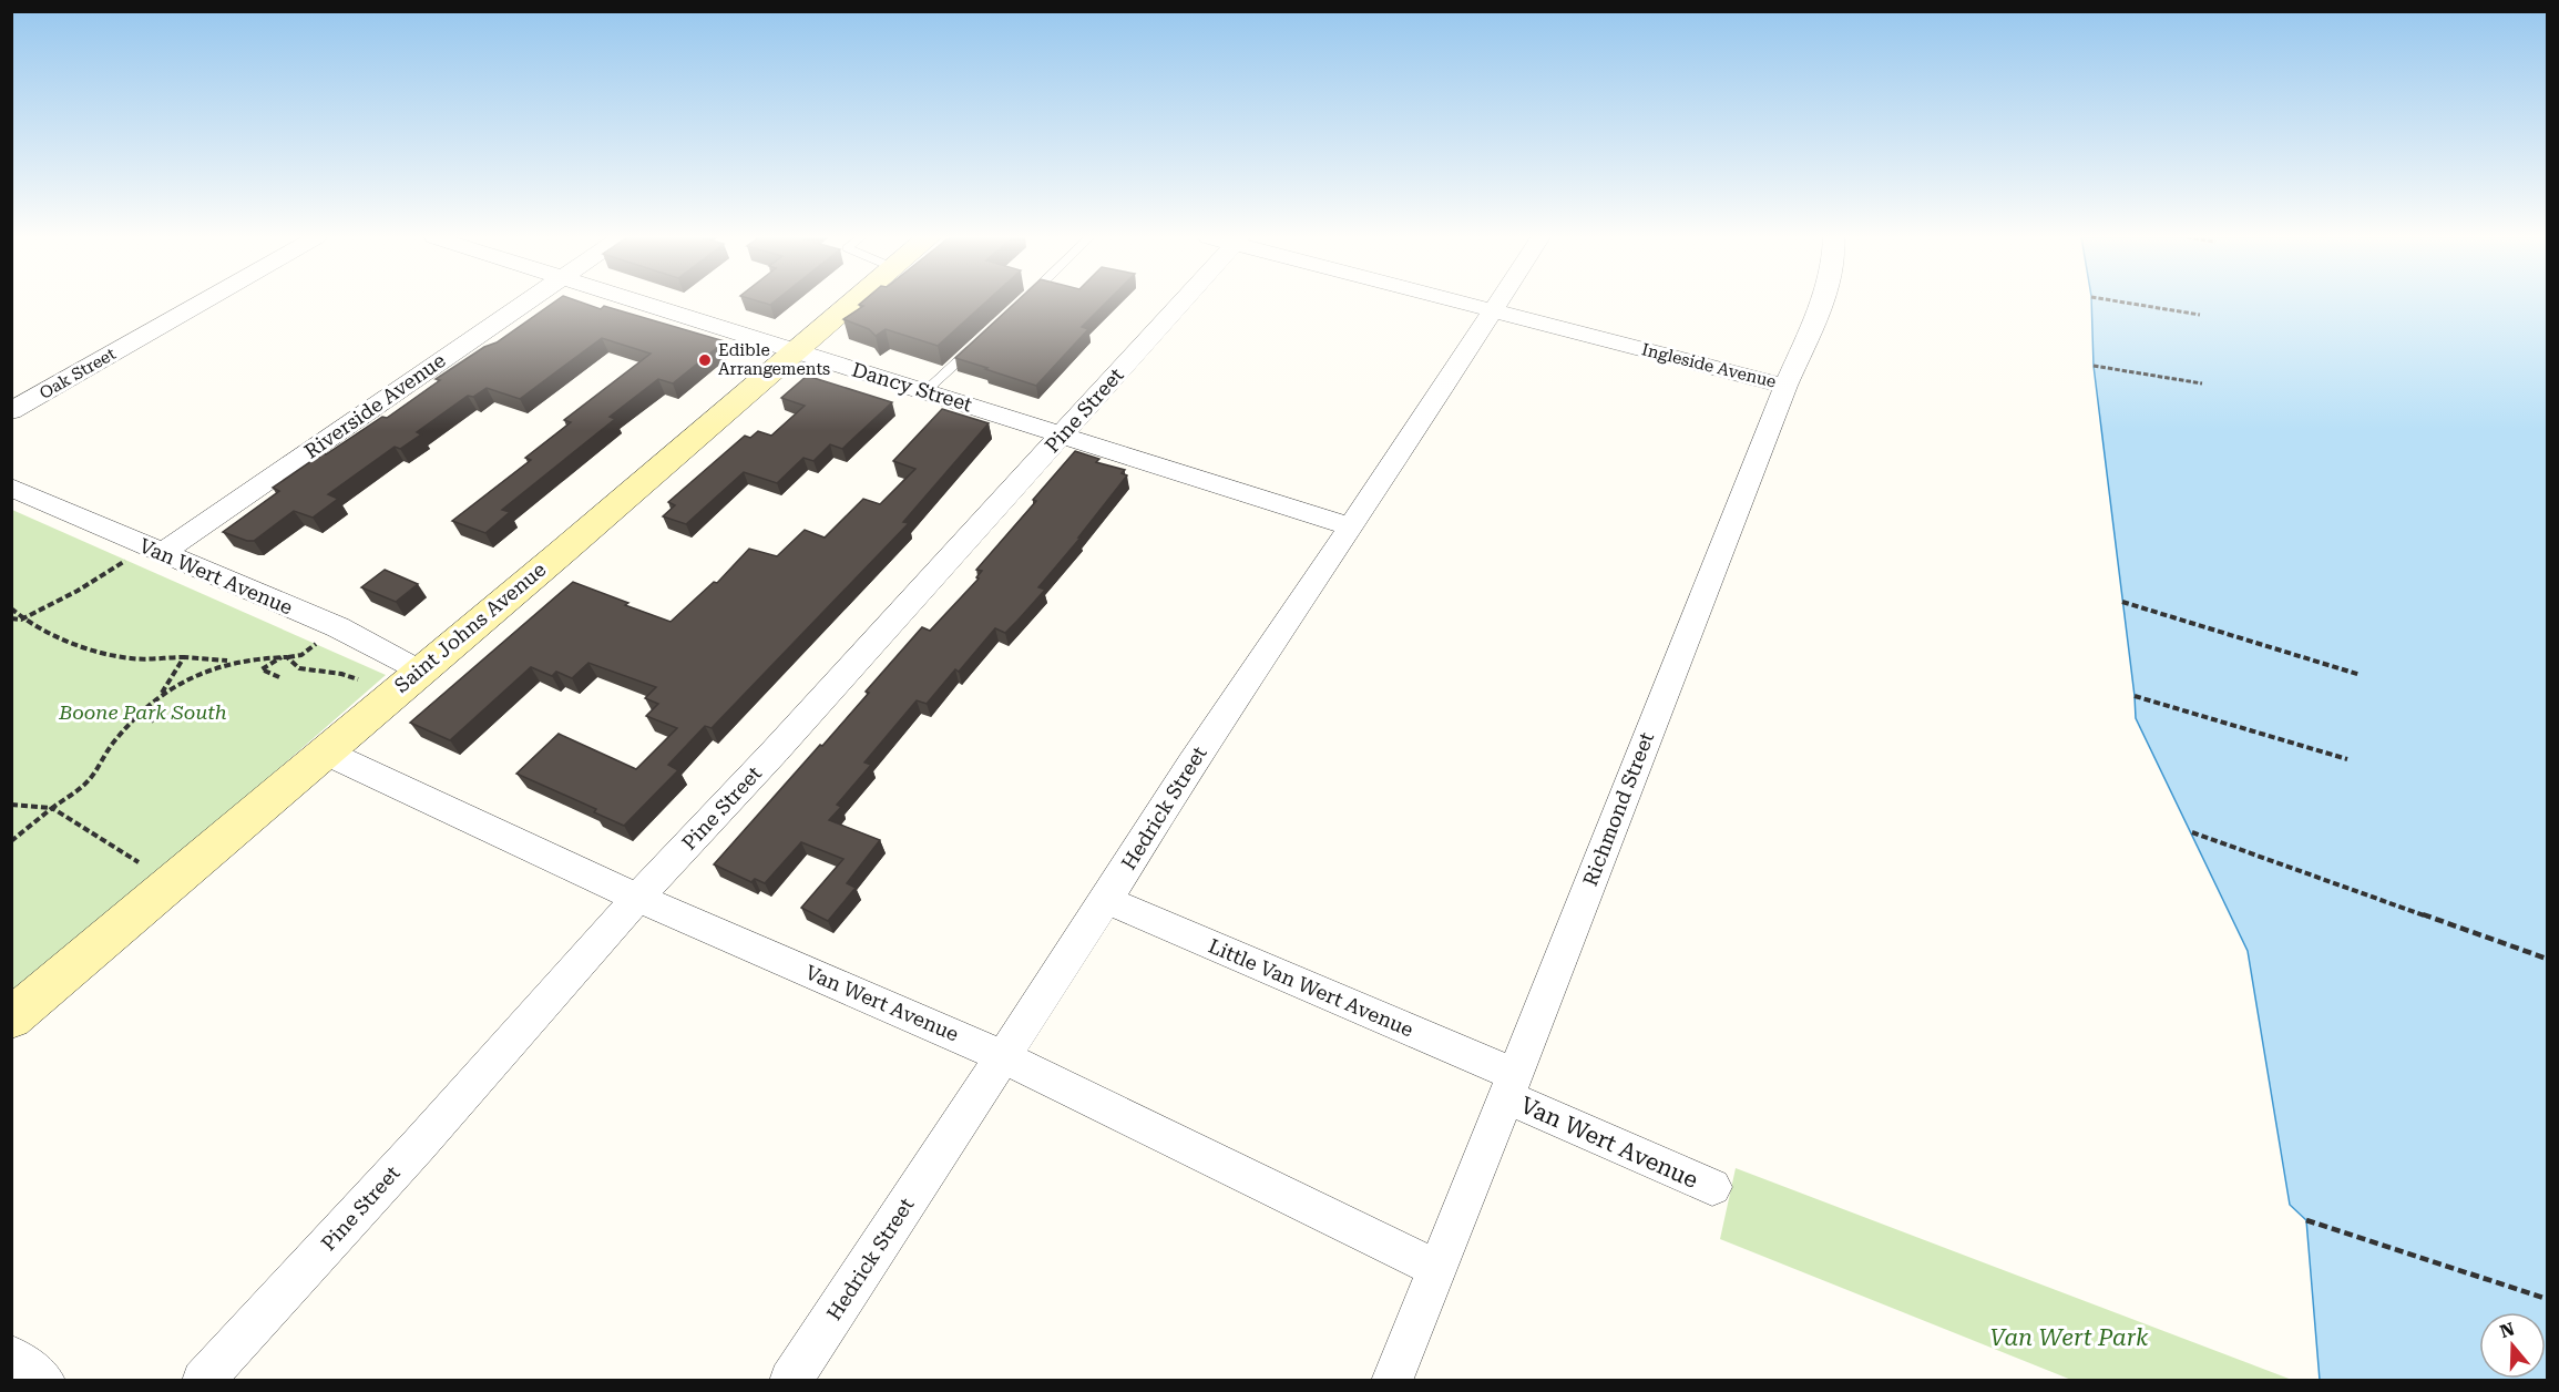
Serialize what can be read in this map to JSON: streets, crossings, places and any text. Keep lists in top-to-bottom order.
{
  "streets": {
    "main road": ["Saint Johns Avenue"],
    "street": [
      "Ingleside Avenue",
      "Oak Street",
      "Dancy Street",
      "Riverside Avenue",
      "Pine Street",
      "Van Wert Avenue",
      "Hedrick Street",
      "Richmond Street",
      "Little Van Wert Avenue"
    ]
  },
  "crossings": [
    ["Ingleside Avenue", "Hedrick Street"],
    ["Ingleside Avenue", "Richmond Street"],
    ["Dancy Street", "Pine Street"],
    ["Dancy Street", "Saint Johns Avenue"],
    ["Dancy Street", "Hedrick Street"],
    ["Riverside Avenue", "Van Wert Avenue"],
    ["Pine Street", "Van Wert Avenue"],
    ["Van Wert Avenue", "Saint Johns Avenue"],
    ["Van Wert Avenue", "Hedrick Street"],
    ["Van Wert Avenue", "Richmond Street"],
    ["Van Wert Avenue", "Little Van Wert Avenue"],
    ["Hedrick Street", "Little Van Wert Avenue"],
    ["Richmond Street", "Little Van Wert Avenue"]
  ],
  "parks": ["Boone Park South", "Van Wert Park"],
  "places": ["Edible Arrangements"],
  "north": "top"
}
